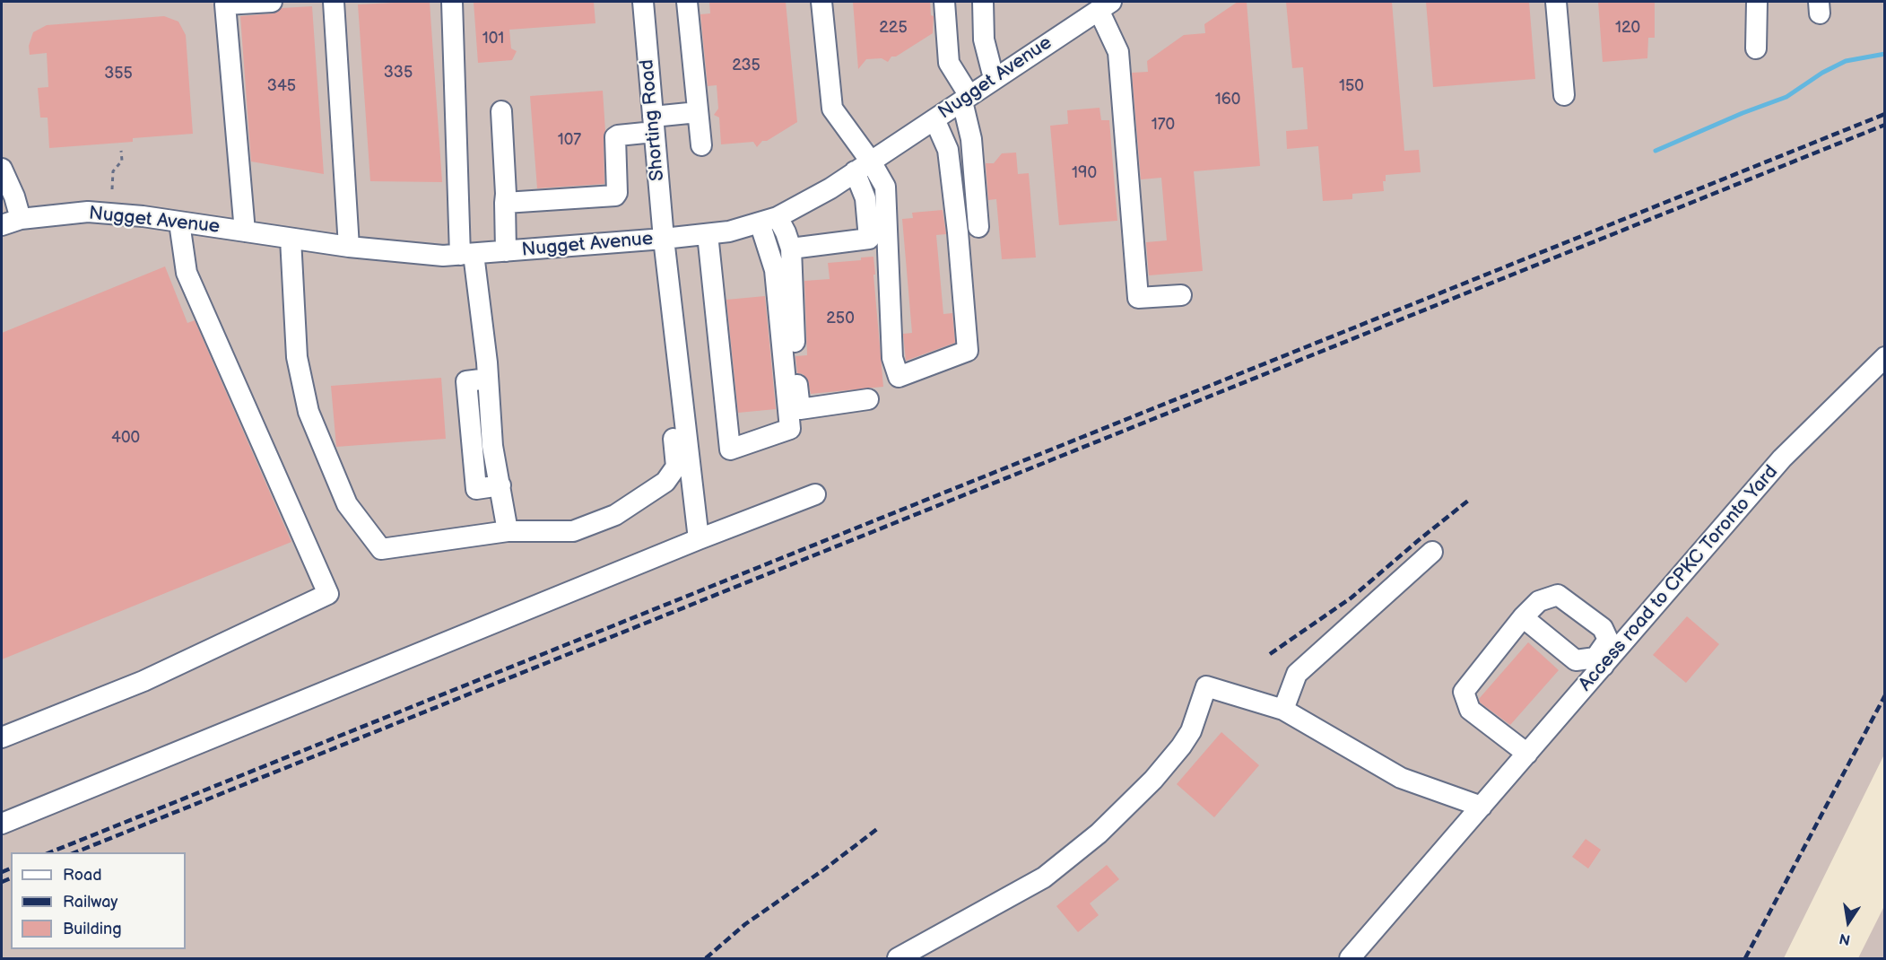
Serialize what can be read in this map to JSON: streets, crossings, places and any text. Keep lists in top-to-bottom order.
{
  "streets": {
    "street": ["Nugget Avenue", "Shorting Road", "Access road to CPKC Toronto Yard"]
  },
  "crossings": [
    ["Nugget Avenue", "Shorting Road"]
  ],
  "house_numbers": [
    "225",
    "120",
    "101",
    "235",
    "335",
    "355",
    "345",
    "150",
    "160",
    "170",
    "107",
    "190",
    "250",
    "400"
  ],
  "legend": ["Road", "Railway", "Building"],
  "north": "bottom"
}
